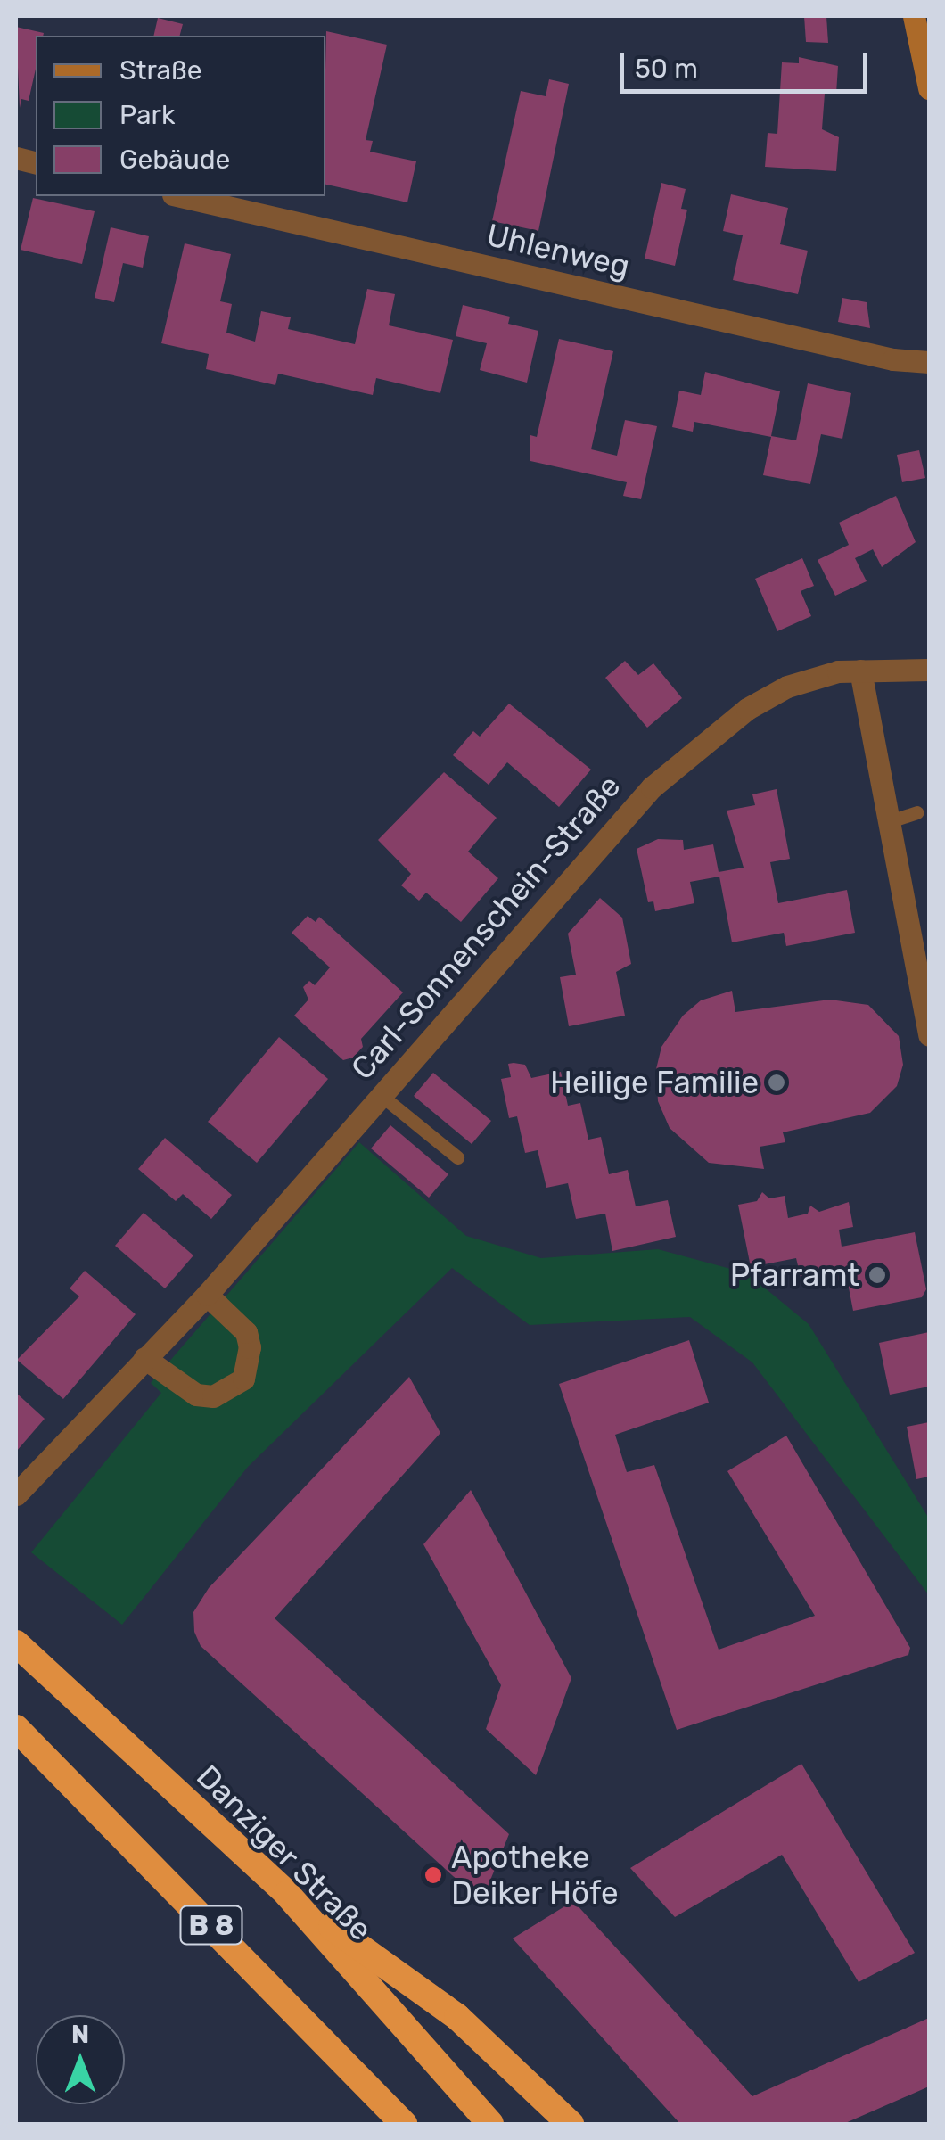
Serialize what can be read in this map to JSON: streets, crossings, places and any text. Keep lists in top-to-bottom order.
{
  "streets": {
    "highway": ["Danziger Straße", "B 8"],
    "street": ["Uhlenweg", "Carl-Sonnenschein-Straße"]
  },
  "places": ["Heilige Familie", "Pfarramt", "Apotheke Deiker Höfe"],
  "legend": ["Straße", "Park", "Gebäude"],
  "scale_bar": "50 m",
  "north": "top"
}
